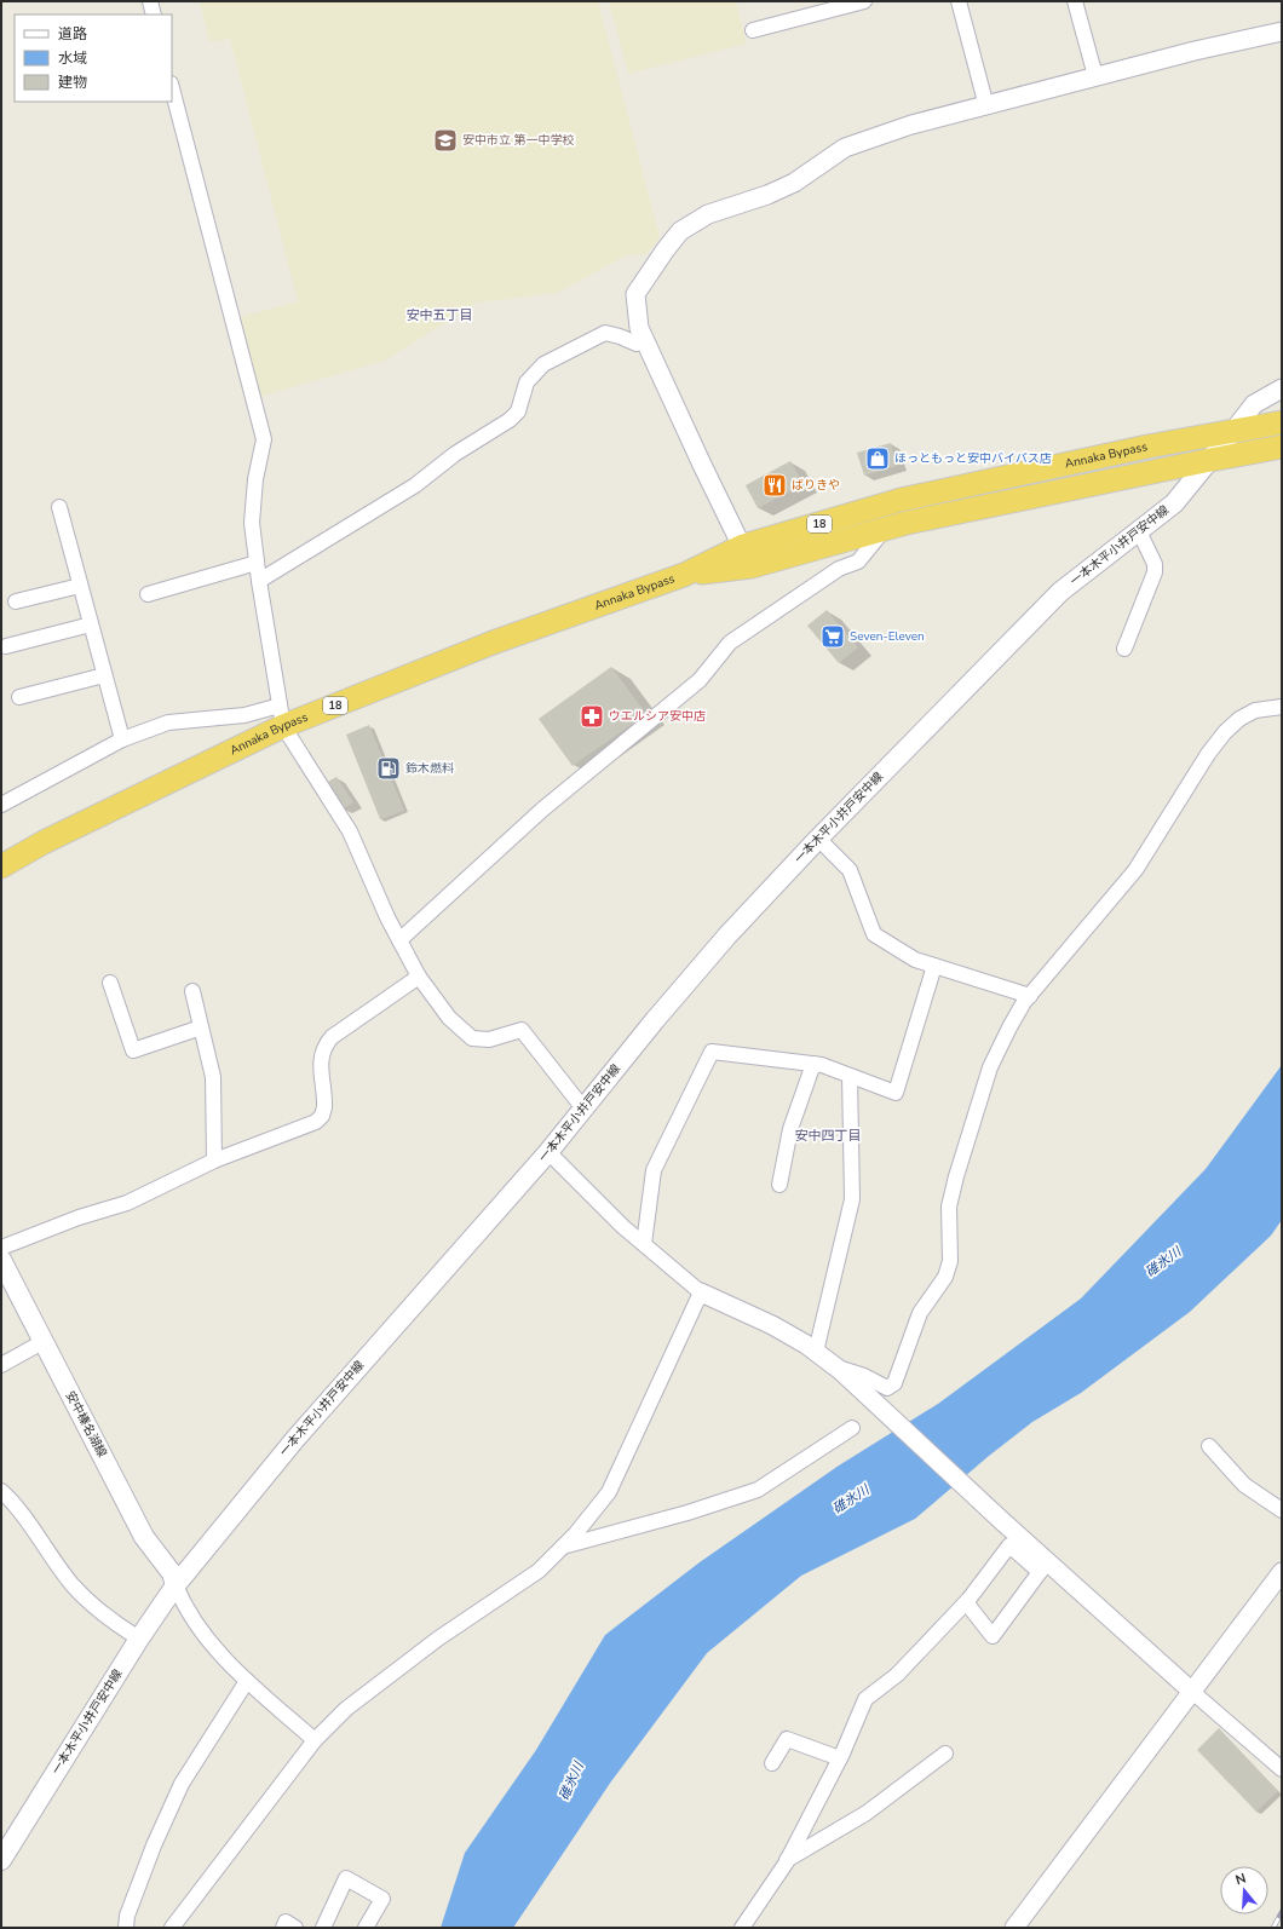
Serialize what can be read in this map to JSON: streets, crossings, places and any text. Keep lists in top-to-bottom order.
{
  "streets": {
    "highway": ["Annaka Bypass", "18"],
    "main road": ["一本木平小井戸安中線", "安中榛名湖線"]
  },
  "crossings": [
    ["Annaka Bypass", "一本木平小井戸安中線"],
    ["一本木平小井戸安中線", "安中榛名湖線"]
  ],
  "districts": ["安中五丁目", "安中四丁目"],
  "water": ["碓氷川"],
  "places": {
    "school or university": ["安中市立 第一中学校"],
    "shop": ["ほっともっと安中バイパス店"],
    "restaurant": ["ばりきや"],
    "supermarket": ["Seven-Eleven"],
    "pharmacy": ["ウエルシア安中店"],
    "fuel station": ["鈴木燃料"]
  },
  "legend": ["道路", "水域", "建物"],
  "north": "top"
}
